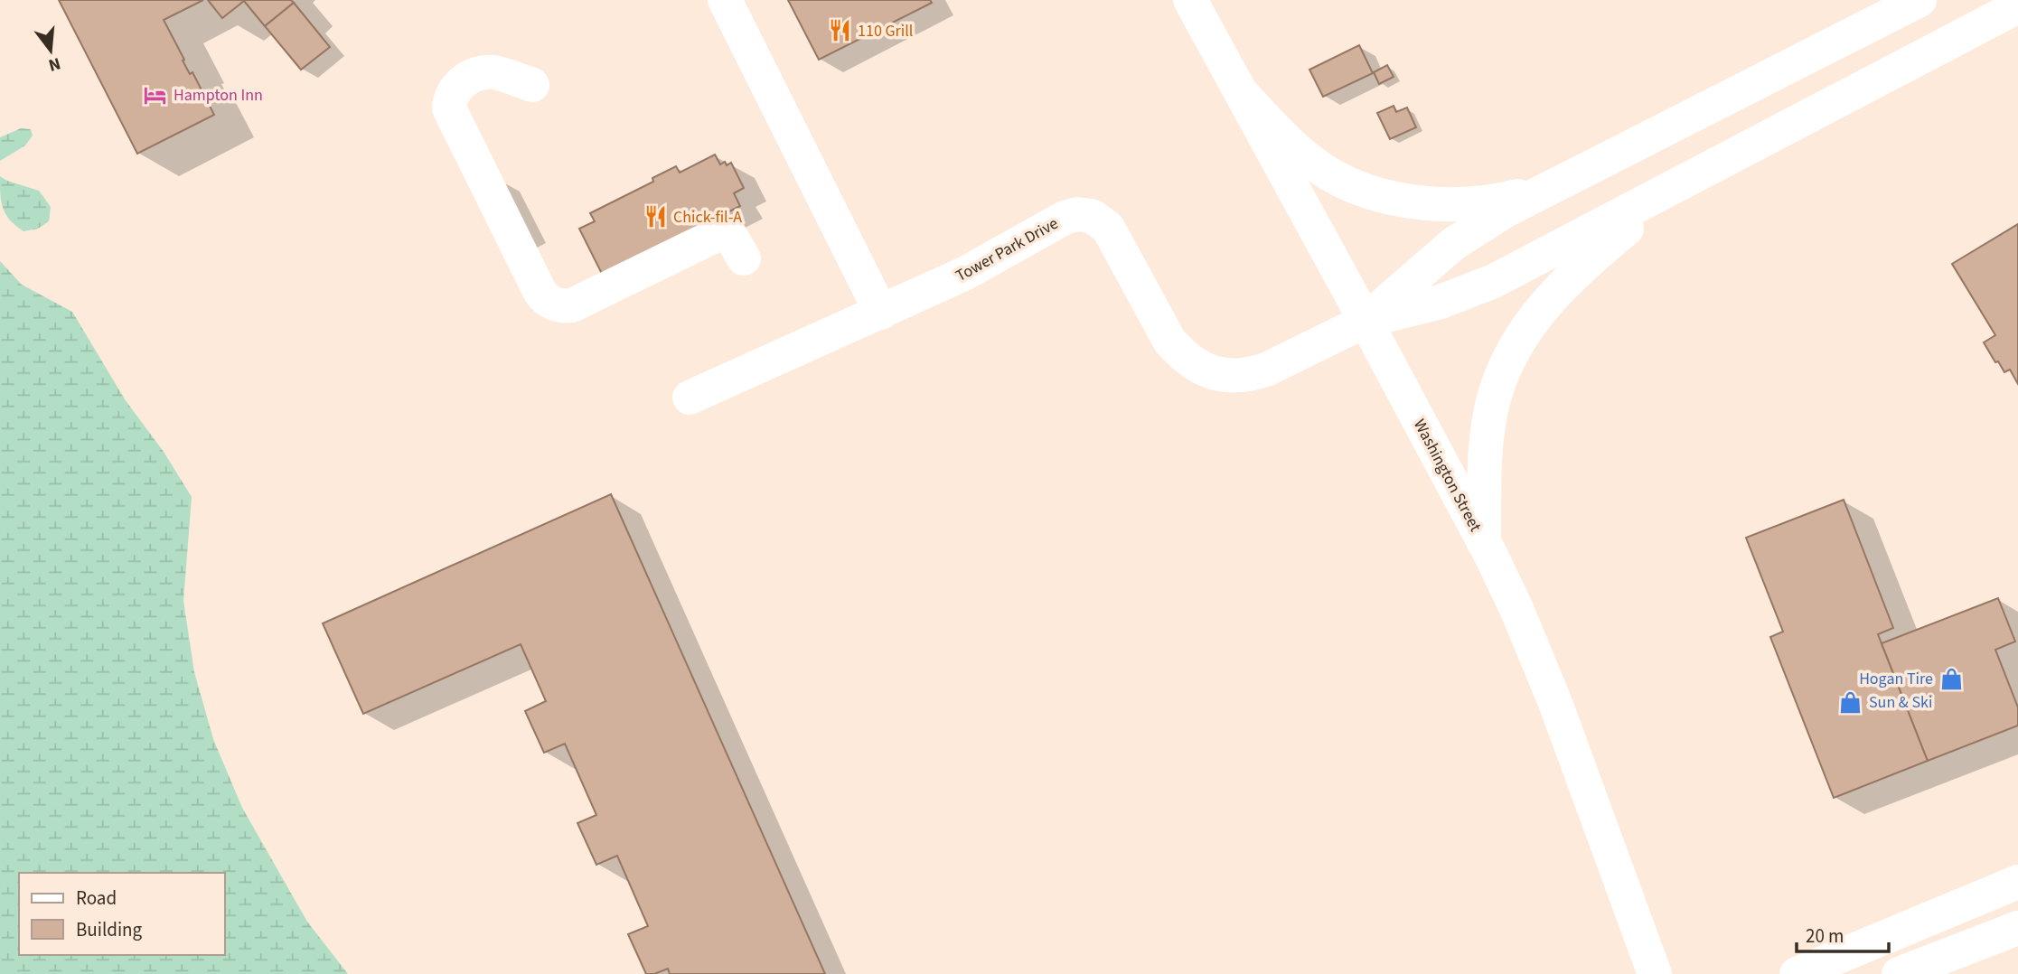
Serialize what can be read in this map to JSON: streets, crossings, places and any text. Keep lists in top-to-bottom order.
{
  "streets": {
    "main road": ["Tower Park Drive", "Washington Street"]
  },
  "crossings": [
    ["Tower Park Drive", "Washington Street"]
  ],
  "places": {
    "restaurant": ["110 Grill", "Chick-fil-A"],
    "hotel": ["Hampton Inn"],
    "shop": ["Hogan Tire", "Sun & Ski"]
  },
  "legend": ["Road", "Building"],
  "scale_bar": "20 m",
  "north": "bottom"
}
